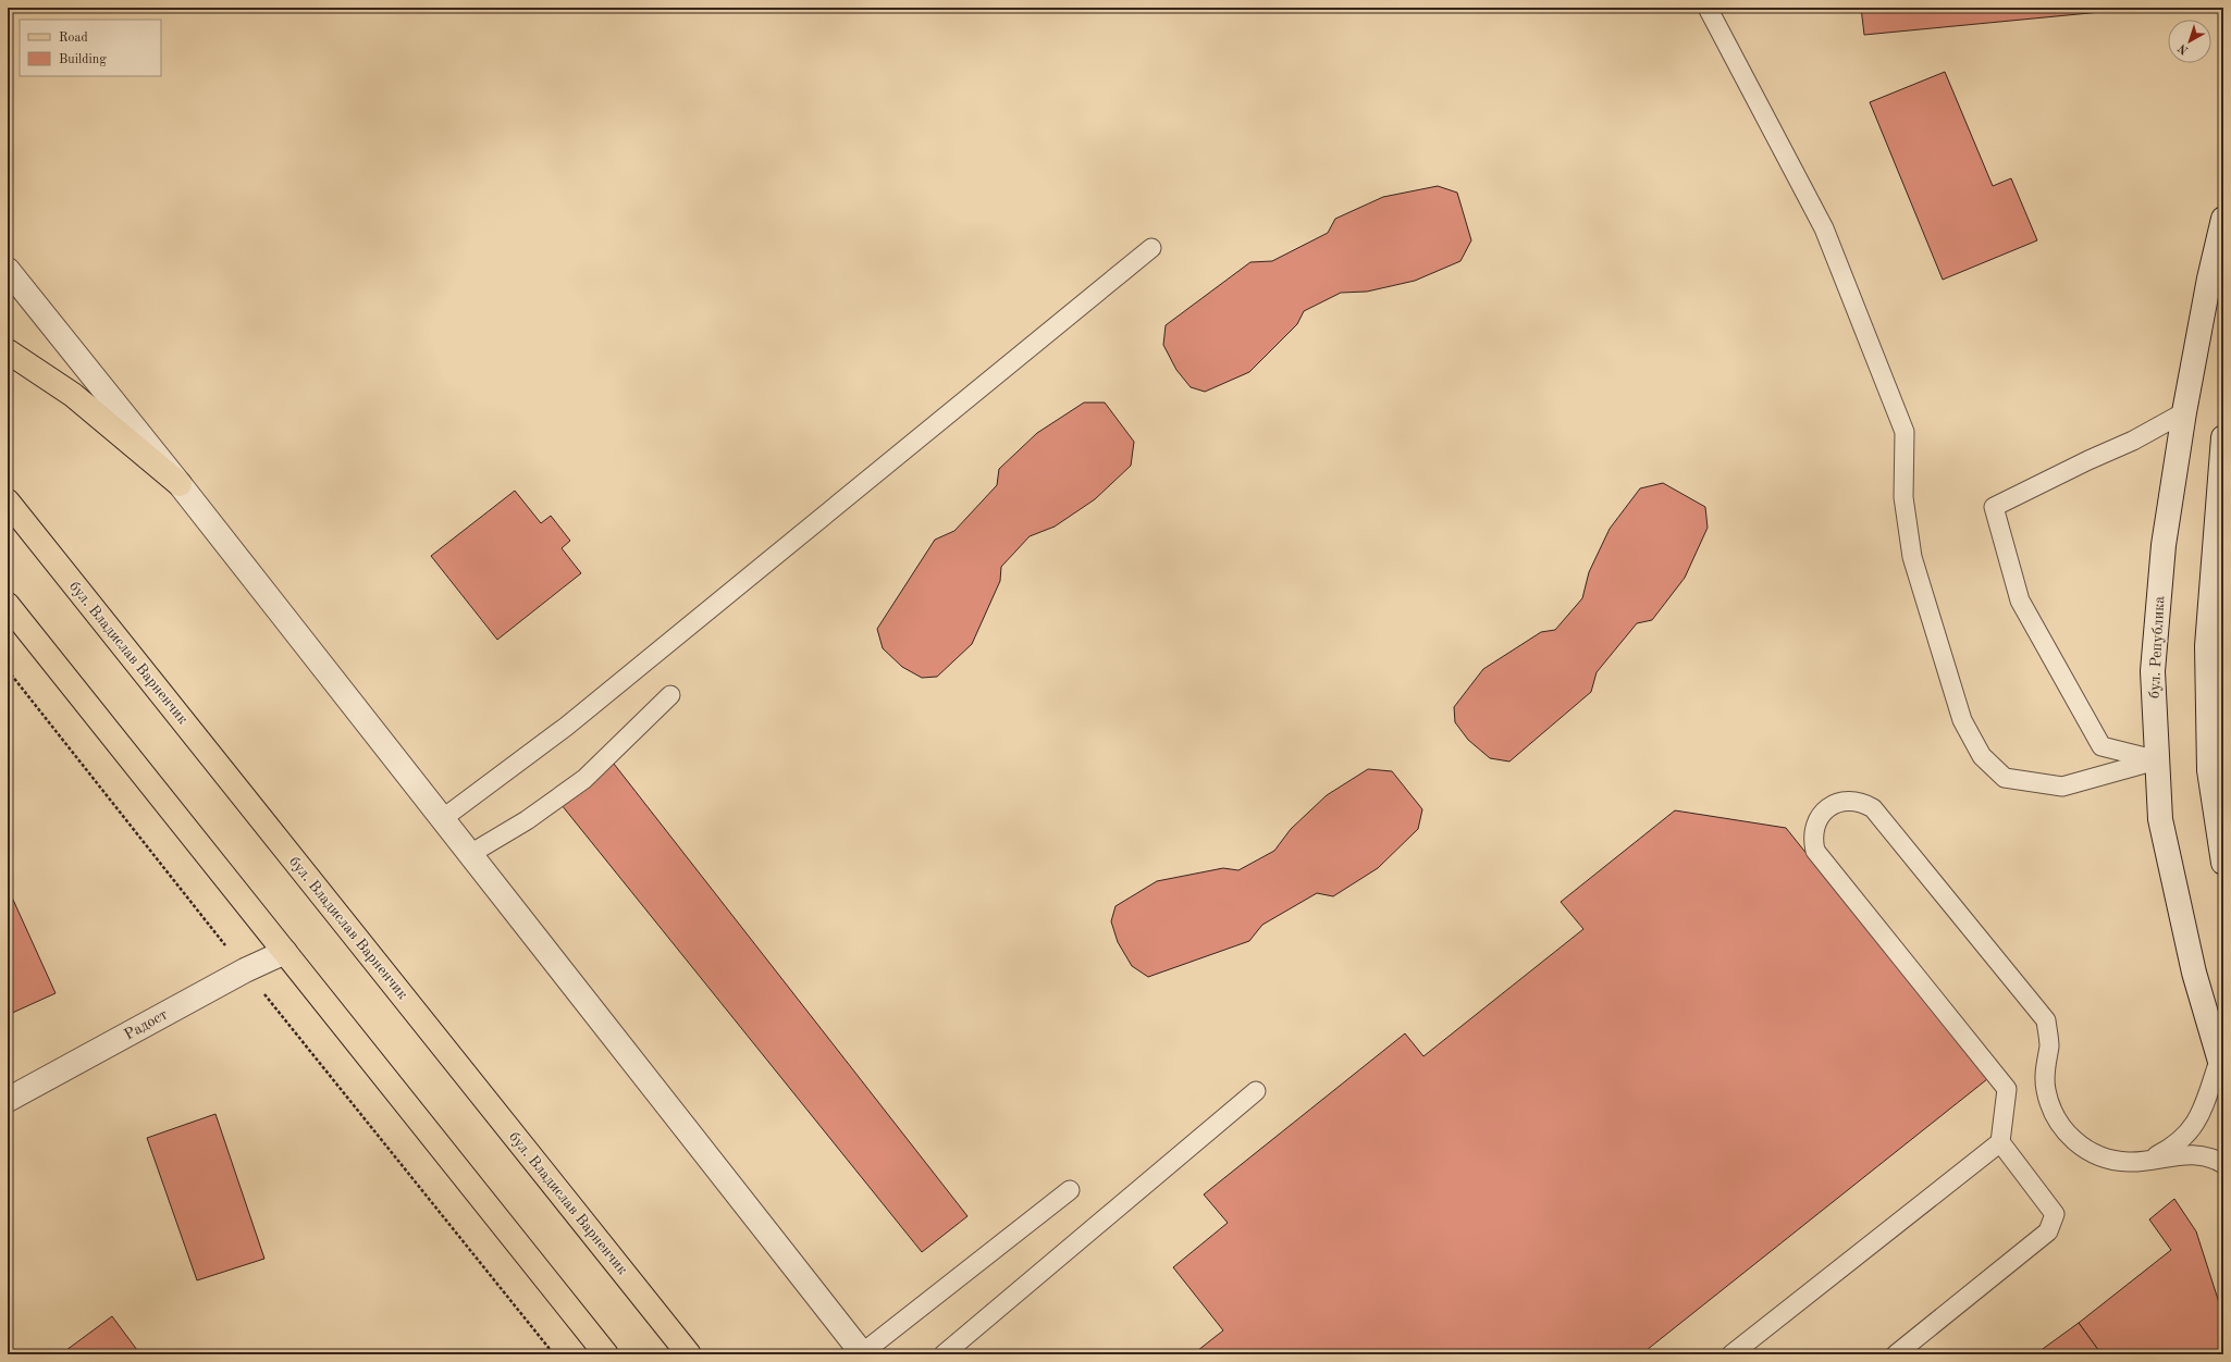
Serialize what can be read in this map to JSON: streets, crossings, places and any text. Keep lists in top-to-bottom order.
{
  "streets": {
    "main road": ["бул. Владислав Варненчик"],
    "street": ["бул. Република", "Радост"]
  },
  "legend": ["Road", "Building"],
  "north": "bottom left"
}
